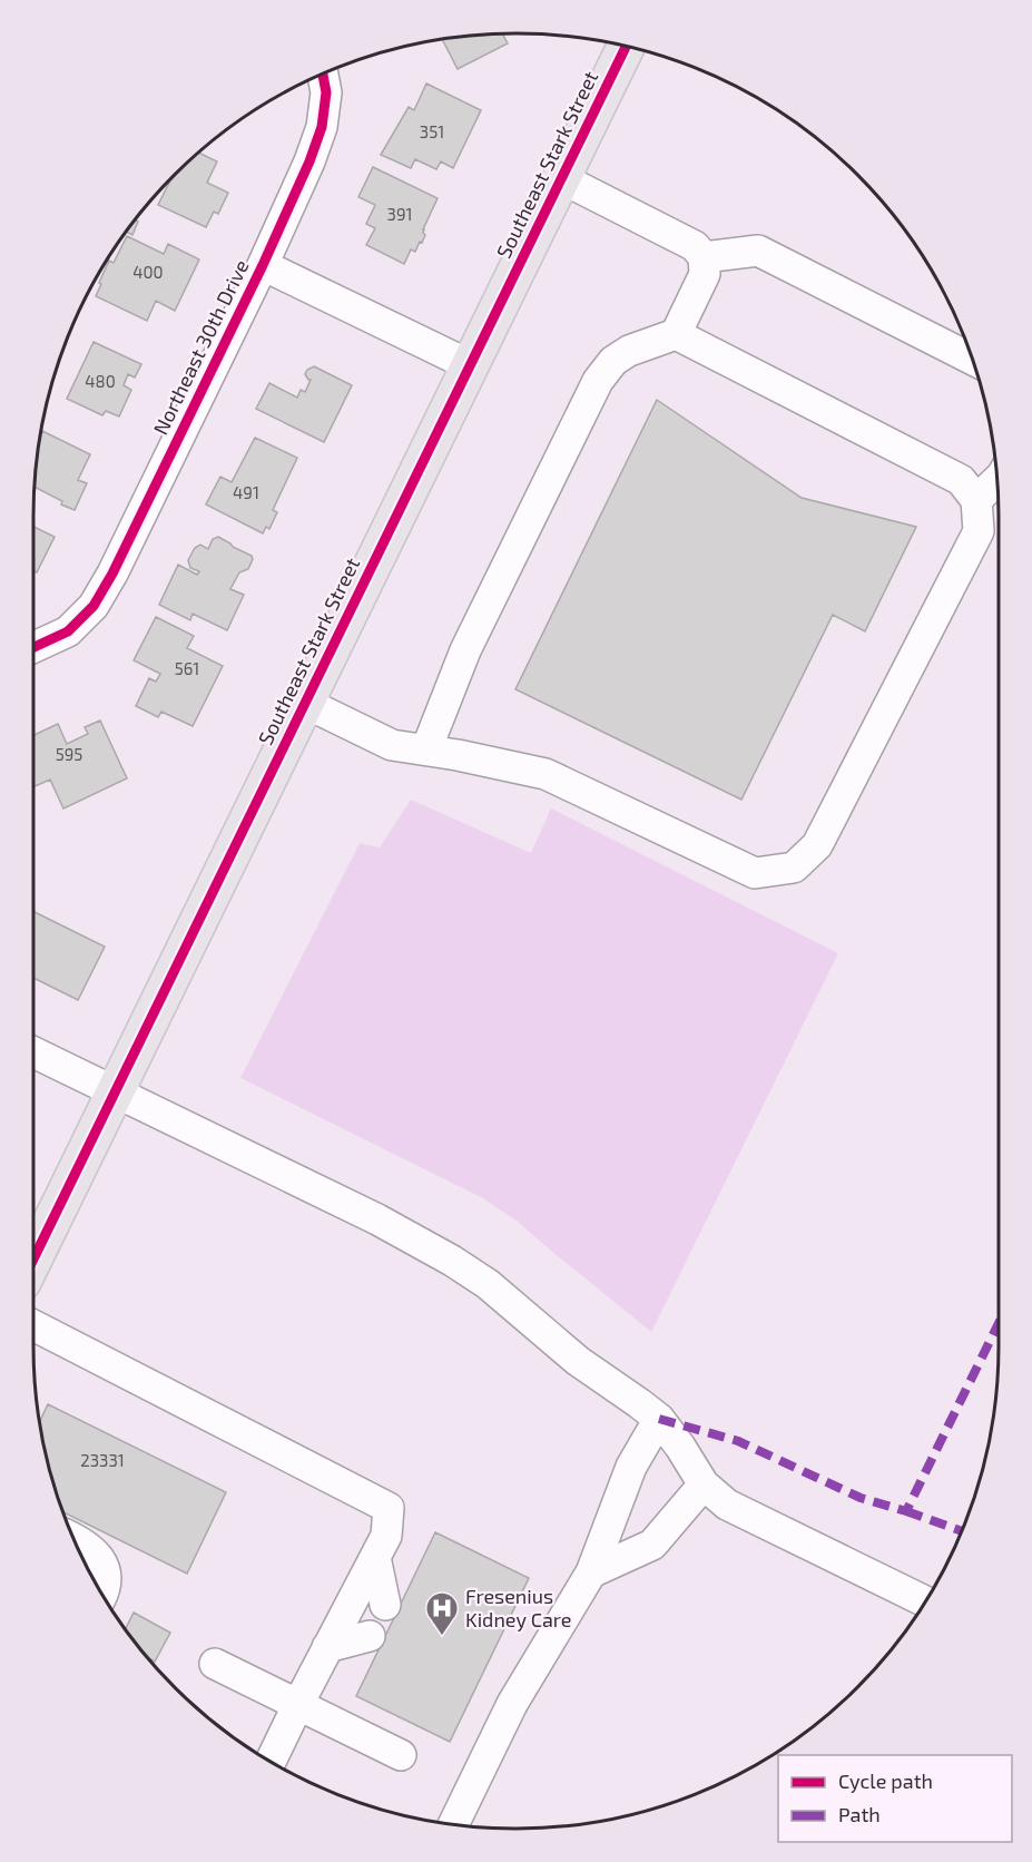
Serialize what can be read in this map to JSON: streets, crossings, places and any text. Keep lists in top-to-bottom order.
{
  "streets": {
    "main road": ["Southeast Stark Street"],
    "street": ["Northeast 30th Drive"]
  },
  "places": {
    "hospital": ["Fresenius Kidney Care"]
  },
  "house_numbers": [
    "351",
    "391",
    "400",
    "480",
    "491",
    "561",
    "595",
    "23331"
  ],
  "legend": ["Cycle path", "Path"]
}
